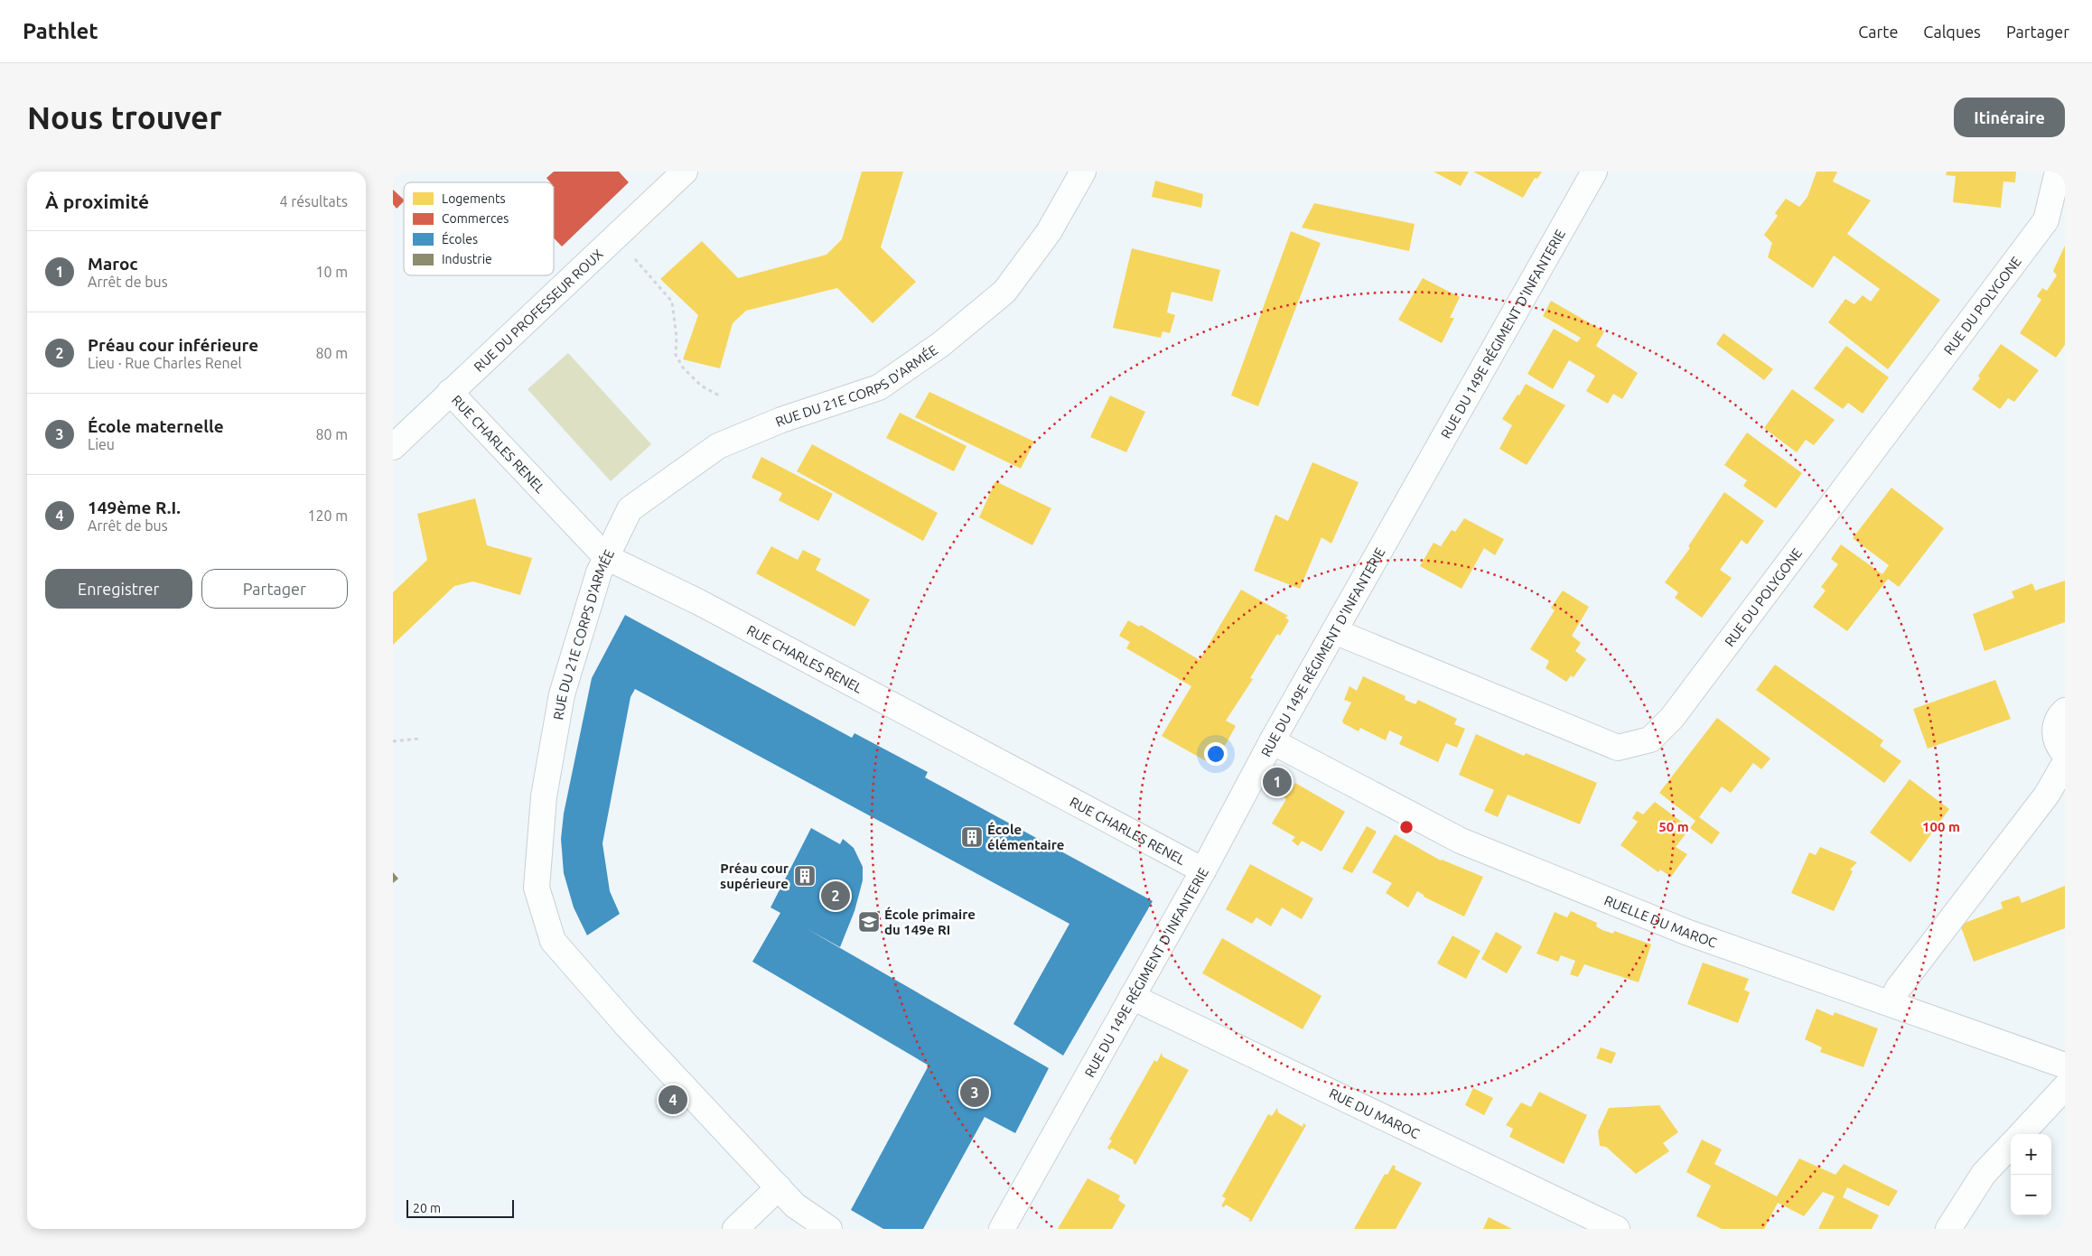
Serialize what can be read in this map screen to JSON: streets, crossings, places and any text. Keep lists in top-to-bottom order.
{
  "streets": {
    "street": [
      "RUE DU POLYGONE",
      "RUE DU PROFESSEUR ROUX",
      "RUE DU 149E RÉGIMENT D'INFANTERIE",
      "RUE DU 21E CORPS D'ARMÉE",
      "RUE CHARLES RENEL",
      "RUELLE DU MAROC",
      "RUE DU MAROC"
    ]
  },
  "crossings": [
    ["RUE DU POLYGONE", "RUE DU 149E RÉGIMENT D'INFANTERIE"],
    ["RUE DU PROFESSEUR ROUX", "RUE CHARLES RENEL"],
    ["RUE DU 149E RÉGIMENT D'INFANTERIE", "RUE CHARLES RENEL"],
    ["RUE DU 149E RÉGIMENT D'INFANTERIE", "RUELLE DU MAROC"],
    ["RUE DU 149E RÉGIMENT D'INFANTERIE", "RUE DU MAROC"],
    ["RUE DU 21E CORPS D'ARMÉE", "RUE CHARLES RENEL"]
  ],
  "places": {
    "building": ["École élémentaire", "Préau cour supérieure"],
    "school or university": ["École primaire du 149e RI"]
  },
  "legend": [
    "Logements",
    "Commerces",
    "Écoles",
    "Industrie"
  ],
  "scale_bar": "20 m",
  "page": {
    "header": "Pathlet",
    "nav": ["Carte", "Calques", "Partager"],
    "buttons": [
      "Itinéraire",
      ["Enregistrer", "Partager"]
    ],
    "title": "Nous trouver",
    "heading": ["À proximité", "4 résultats"],
    "list": [
      {
        "mark": "1",
        "name": "Maroc",
        "note": "Arrêt de bus",
        "value": "10 m"
      },
      {
        "mark": "2",
        "name": "Préau cour inférieure",
        "note": "Lieu · Rue Charles Renel",
        "value": "80 m"
      },
      {
        "mark": "3",
        "name": "École maternelle",
        "note": "Lieu",
        "value": "80 m"
      },
      {
        "mark": "4",
        "name": "149ème R.I.",
        "note": "Arrêt de bus",
        "value": "120 m"
      }
    ],
    "pins": [
      "1",
      "2",
      "3",
      "4"
    ],
    "map_buttons": ["+", "−"],
    "scale": "20 m"
  },
  "rings": ["50 m", "100 m"]
}
